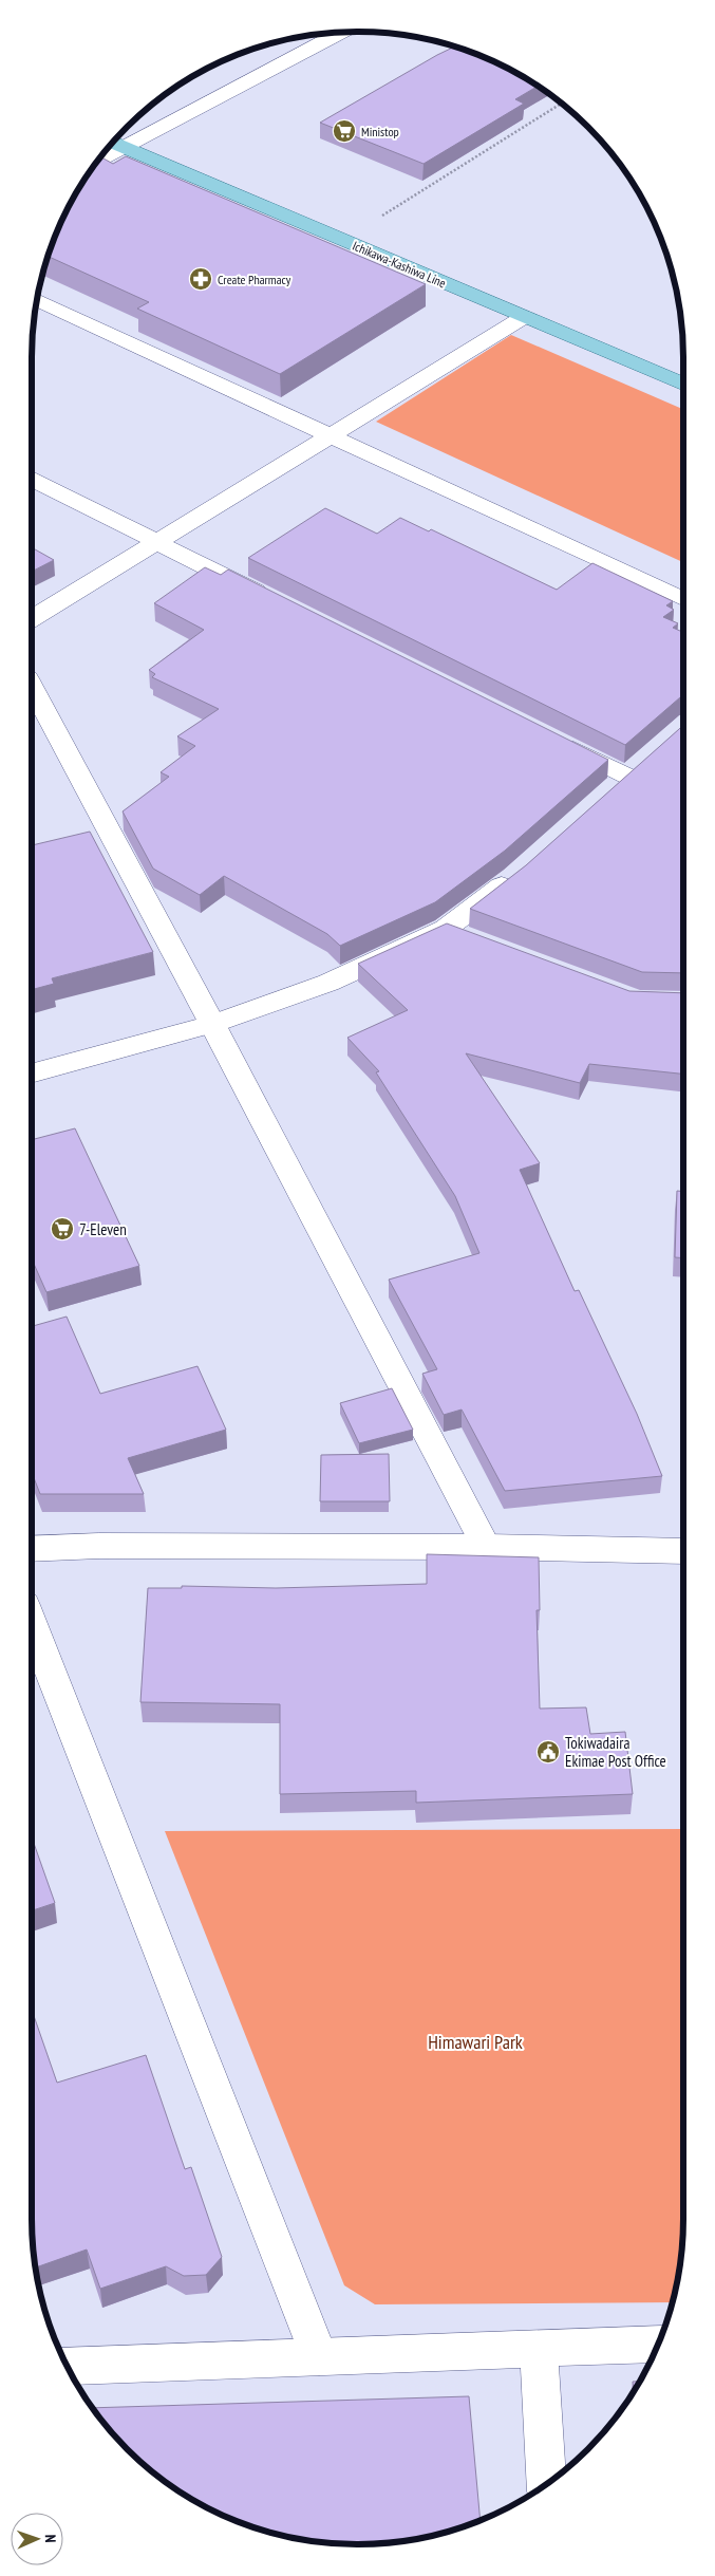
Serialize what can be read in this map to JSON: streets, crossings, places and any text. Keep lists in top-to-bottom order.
{
  "streets": {
    "main road": ["Ichikawa-Kashiwa Line"]
  },
  "parks": ["Himawari Park"],
  "places": {
    "supermarket": ["Ministop", "7-Eleven"],
    "pharmacy": ["Create Pharmacy"],
    "public building": ["Tokiwadaira Ekimae Post Office"]
  },
  "north": "right"
}
